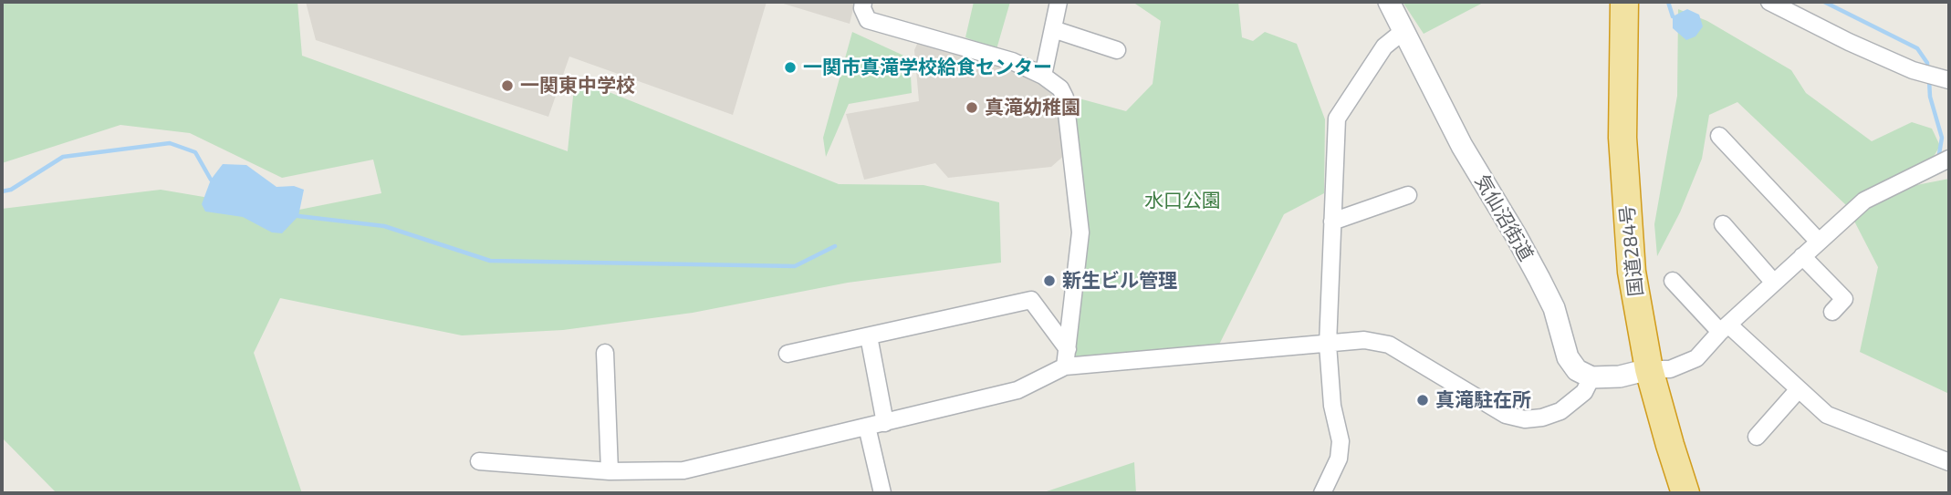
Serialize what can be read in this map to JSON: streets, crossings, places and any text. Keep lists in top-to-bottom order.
{
  "streets": {
    "highway": ["国道284号"],
    "street": ["気仙沼街道"]
  },
  "parks": ["水口公園"],
  "places": [
    "一関市真滝学校給食センター",
    "一関東中学校",
    "真滝幼稚園",
    "新生ビル管理",
    "真滝駐在所"
  ]
}
